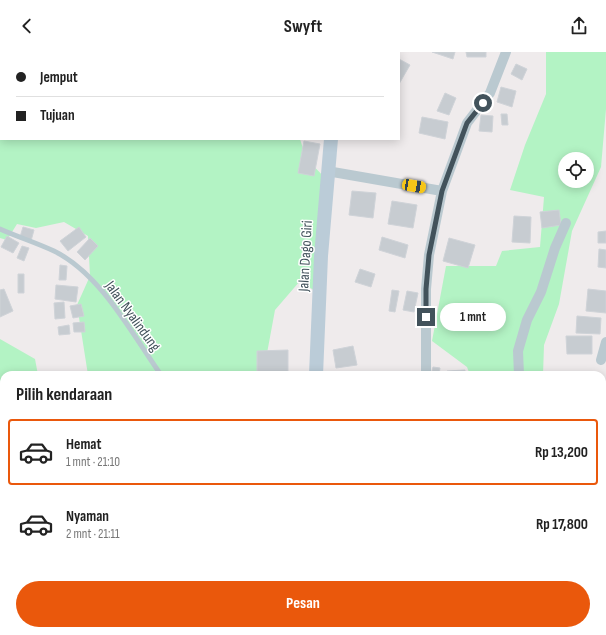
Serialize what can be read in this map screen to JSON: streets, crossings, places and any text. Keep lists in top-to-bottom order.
{
  "streets": {
    "main road": ["Jalan Dago Giri"],
    "lane": ["Jalan Nyalindung"]
  },
  "page": {
    "header": "Swyft",
    "banner": ["Jemput", "Tujuan"],
    "bubble": "1 mnt",
    "heading": "Pilih kendaraan",
    "list": [
      {
        "name": "Hemat",
        "note": "1 mnt · 21:10",
        "value": "Rp 13,200"
      },
      {
        "name": "Nyaman",
        "note": "2 mnt · 21:11",
        "value": "Rp 17,800"
      }
    ],
    "buttons": "Pesan"
  }
}
